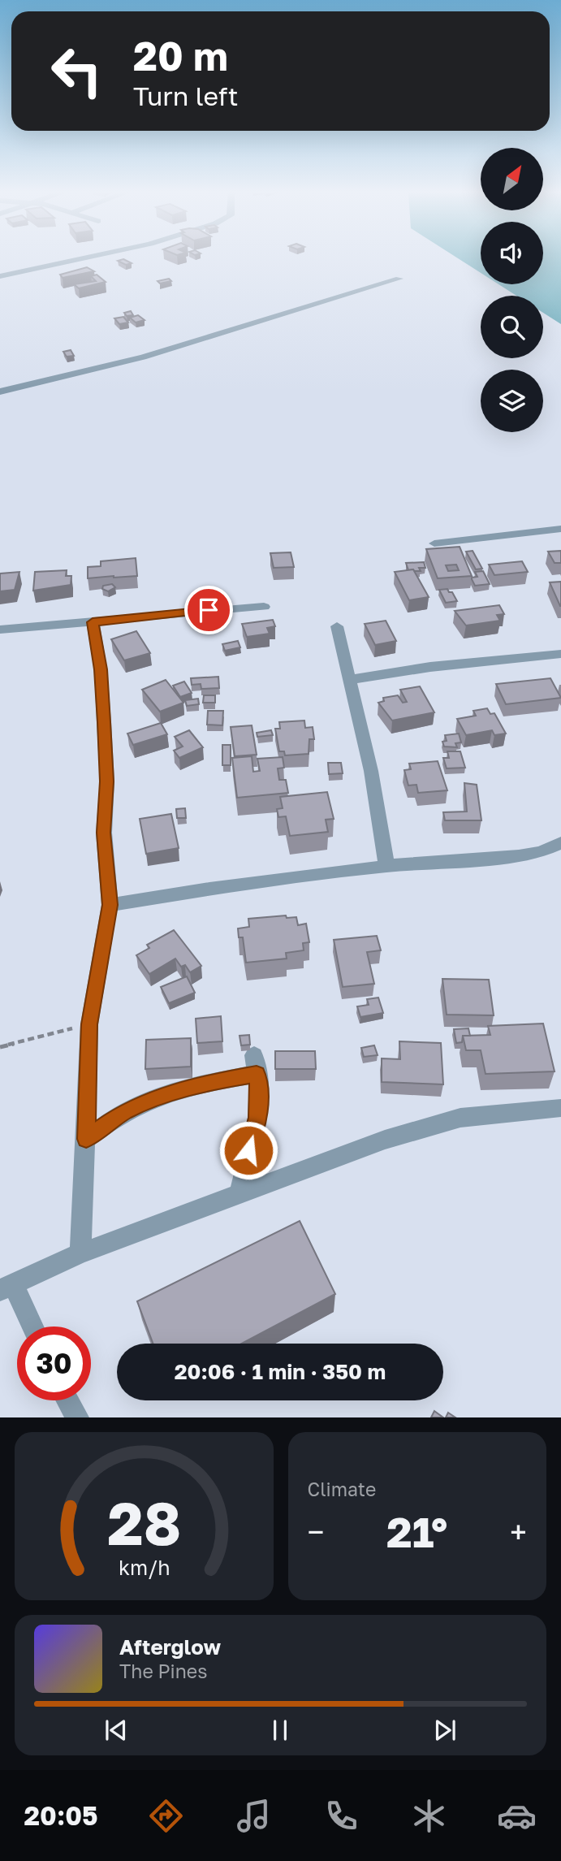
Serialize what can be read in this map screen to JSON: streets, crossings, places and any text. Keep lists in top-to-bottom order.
{
  "north": "top right",
  "page": {
    "turn": ["20 m", "Turn left"],
    "limit": "30",
    "trip": "20:06 · 1 min · 350 m",
    "tile": "Climate",
    "heat": ["−", "21°", "+"],
    "song": ["Afterglow", "The Pines"],
    "tabs": "20:05",
    "gauge": ["28", "km/h"]
  }
}
